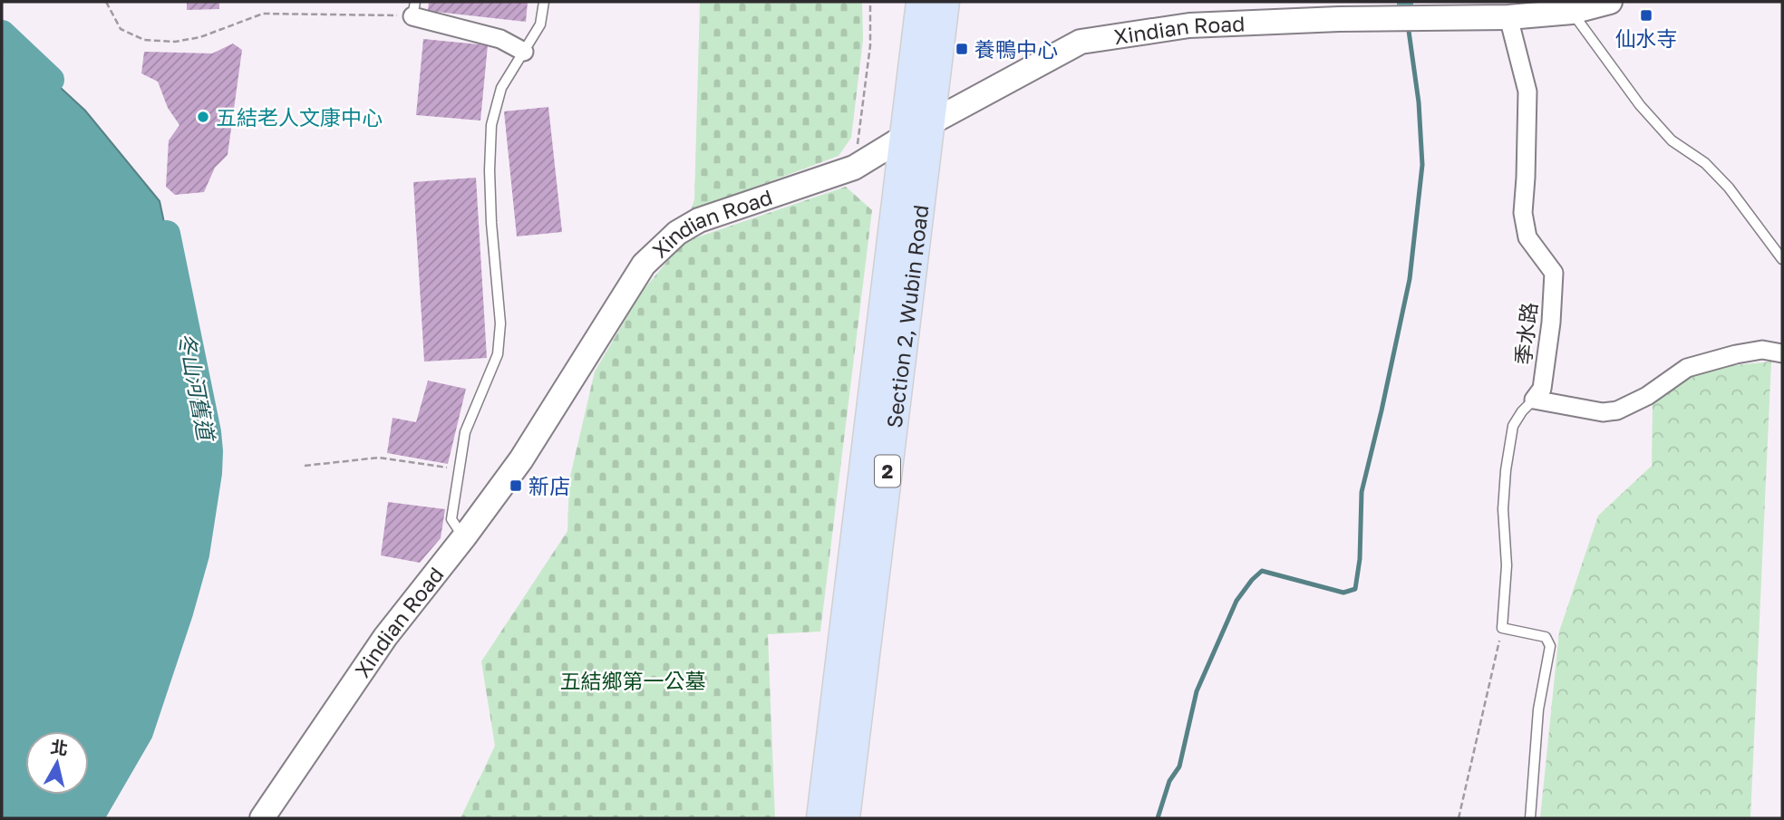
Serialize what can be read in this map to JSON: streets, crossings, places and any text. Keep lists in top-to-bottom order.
{
  "streets": {
    "main road": ["Section 2, Wubin Road", "2"],
    "street": ["Xindian Road", "季水路"]
  },
  "crossings": [
    ["Xindian Road", "Section 2, Wubin Road"],
    ["Xindian Road", "季水路"]
  ],
  "water": ["冬山河舊道"],
  "parks": ["五結鄉第一公墓"],
  "places": {
    "transit": ["仙水寺", "養鴨中心", "新店"],
    "other": ["五結老人文康中心"]
  },
  "north": "top"
}
